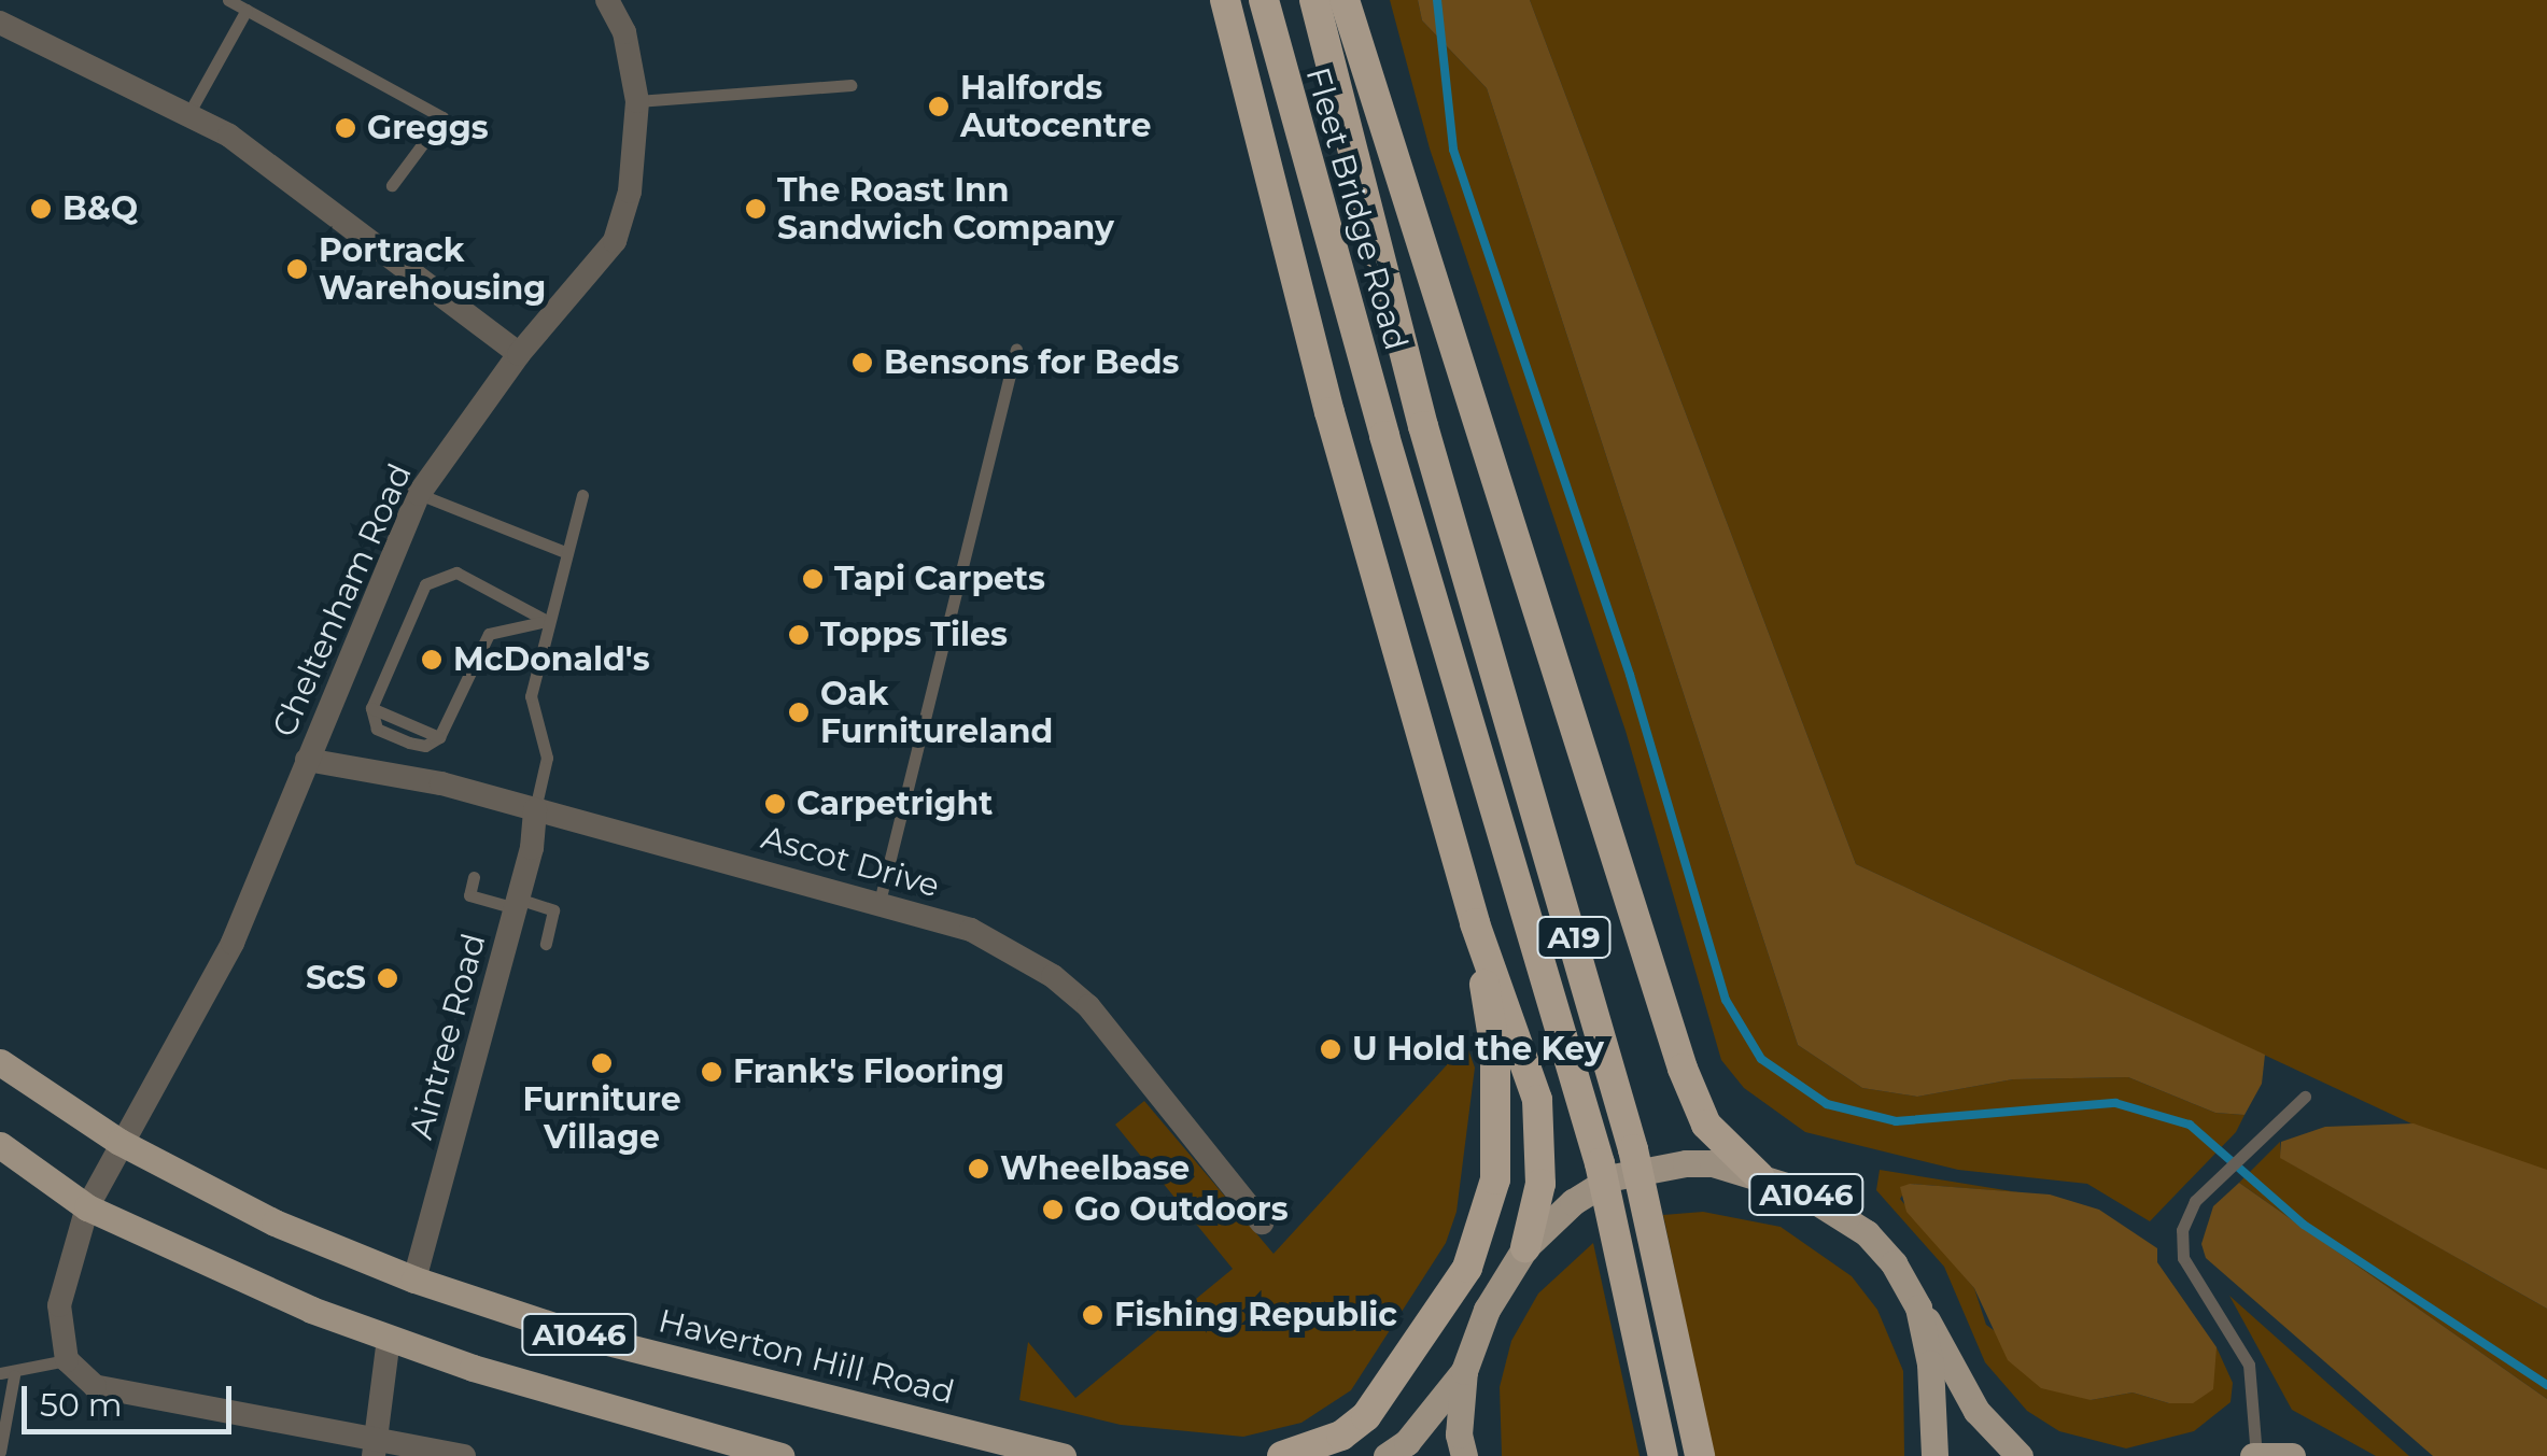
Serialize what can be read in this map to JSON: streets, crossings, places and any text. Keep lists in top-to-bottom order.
{
  "streets": {
    "highway": ["Fleet Bridge Road", "A19"],
    "main road": ["A1046", "Haverton Hill Road"],
    "street": ["Cheltenham Road", "Ascot Drive", "Aintree Road"]
  },
  "crossings": [
    ["Cheltenham Road", "Ascot Drive"],
    ["Cheltenham Road", "A1046"],
    ["Cheltenham Road", "Haverton Hill Road"],
    ["Ascot Drive", "Aintree Road"],
    ["A19", "A1046"],
    ["Aintree Road", "Haverton Hill Road"],
    ["A1046", "Haverton Hill Road"]
  ],
  "places": [
    "Halfords Autocentre",
    "Greggs",
    "B&Q",
    "The Roast Inn Sandwich Company",
    "Portrack Warehousing",
    "Bensons for Beds",
    "Tapi Carpets",
    "Topps Tiles",
    "McDonald's",
    "Oak Furnitureland",
    "Carpetright",
    "ScS",
    "U Hold the Key",
    "Furniture Village",
    "Frank's Flooring",
    "Wheelbase",
    "Go Outdoors",
    "Fishing Republic"
  ],
  "scale_bar": "50 m"
}
